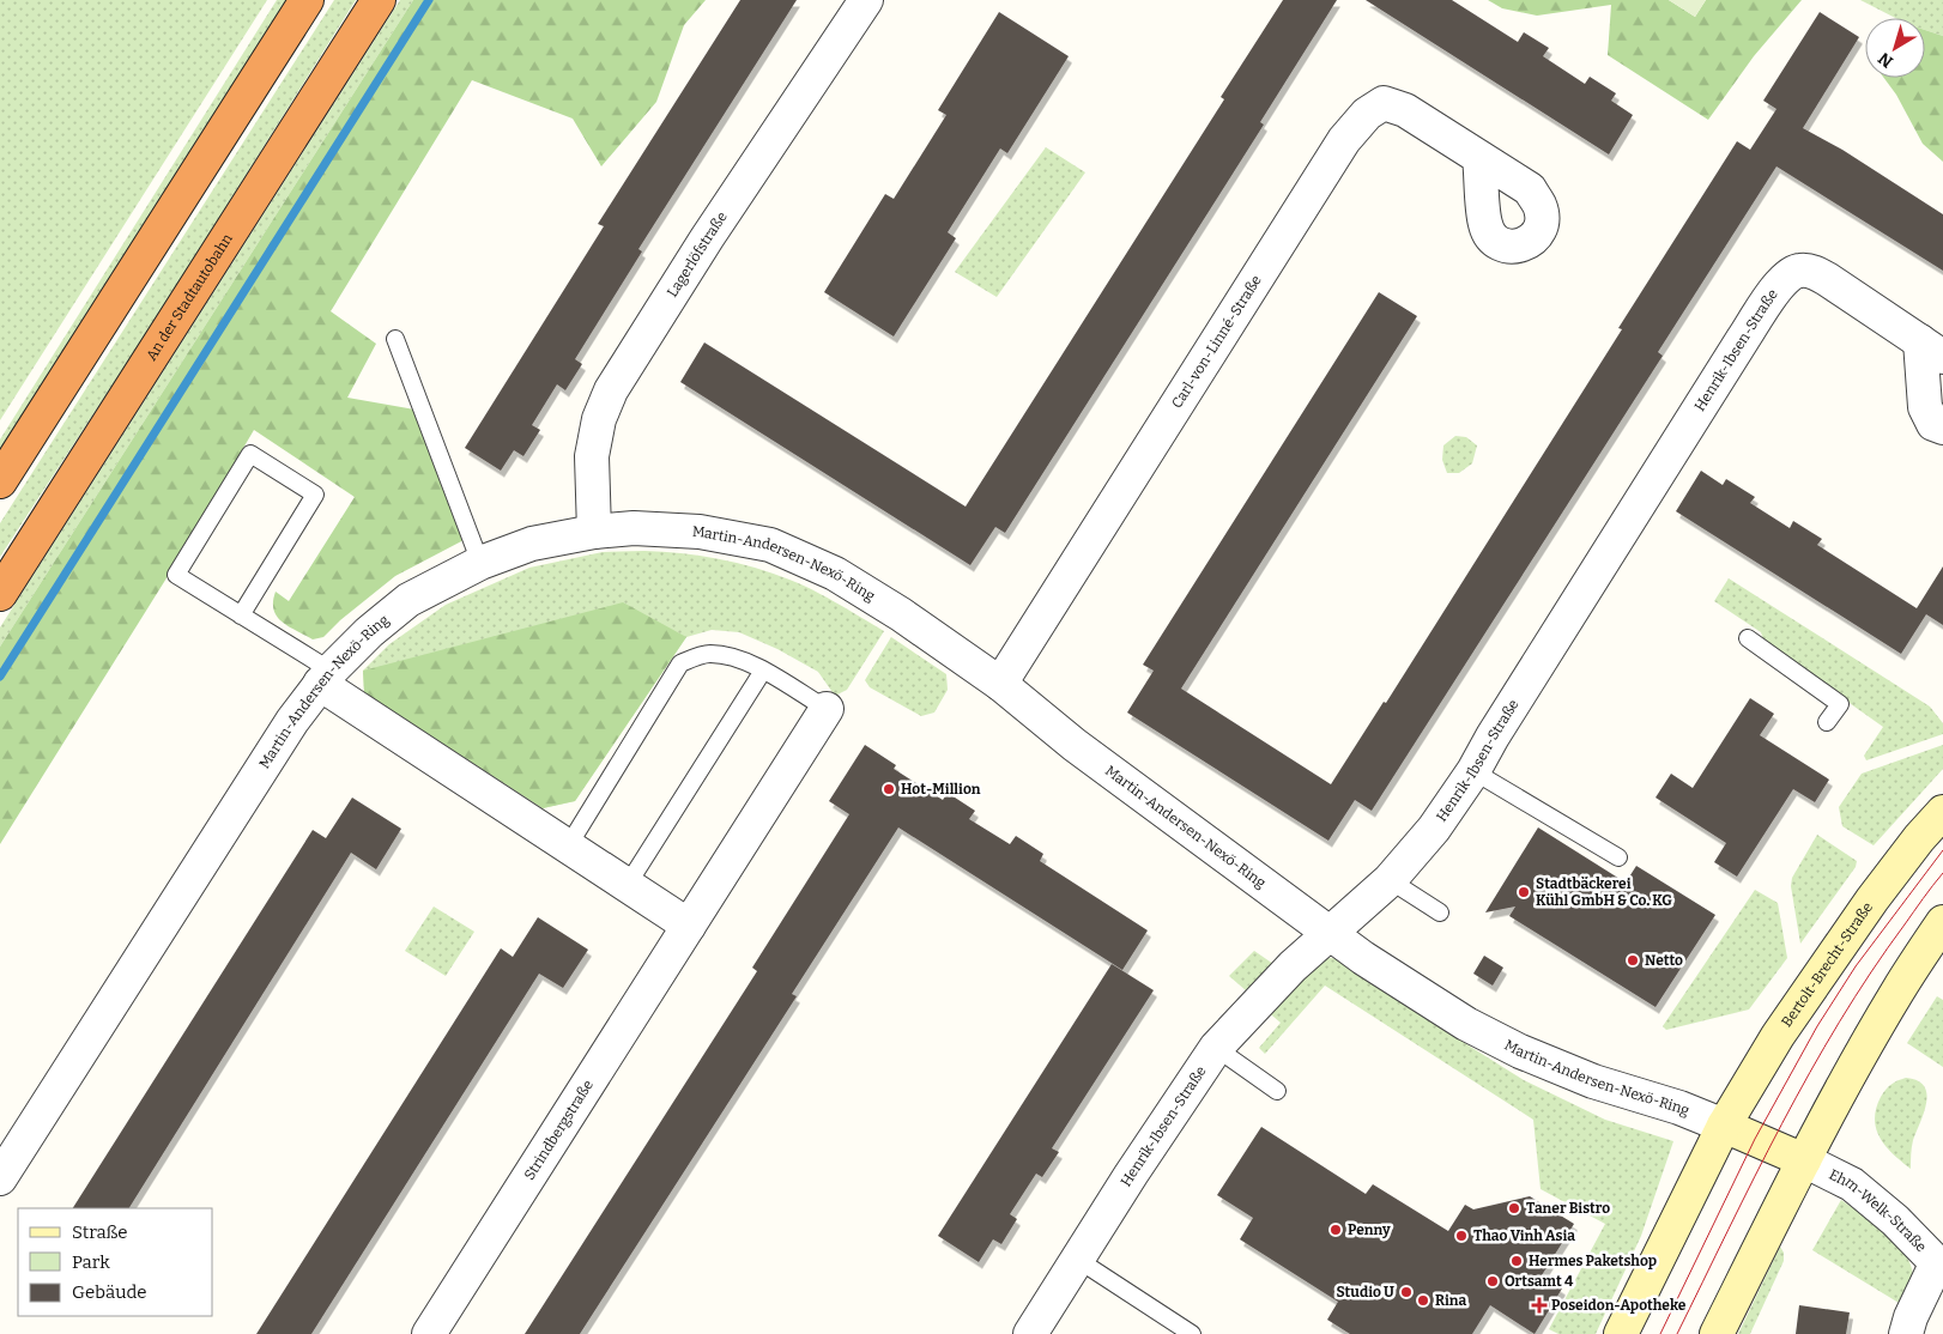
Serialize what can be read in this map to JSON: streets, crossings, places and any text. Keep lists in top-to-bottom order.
{
  "streets": {
    "highway": ["An der Stadtautobahn"],
    "main road": ["Bertolt-Brecht-Straße"],
    "street": [
      "Lagerlöfstraße",
      "Carl-von-Linné-Straße",
      "Henrik-Ibsen-Straße",
      "Martin-Andersen-Nexö-Ring",
      "Strindbergstraße",
      "Ehm-Welk-Straße"
    ]
  },
  "crossings": [
    ["Lagerlöfstraße", "Martin-Andersen-Nexö-Ring"],
    ["Carl-von-Linné-Straße", "Martin-Andersen-Nexö-Ring"],
    ["Henrik-Ibsen-Straße", "Martin-Andersen-Nexö-Ring"],
    ["Martin-Andersen-Nexö-Ring", "Bertolt-Brecht-Straße"]
  ],
  "places": {
    "other": [
      "Hot-Million",
      "Stadtbäckerei Kühl GmbH & Co. KG",
      "Netto",
      "Taner Bistro",
      "Penny",
      "Thao Vinh Asia",
      "Hermes Paketshop",
      "Ortsamt 4",
      "Studio U",
      "Rina"
    ],
    "health": ["Poseidon-Apotheke"]
  },
  "legend": ["Straße", "Park", "Gebäude"],
  "north": "bottom left"
}
